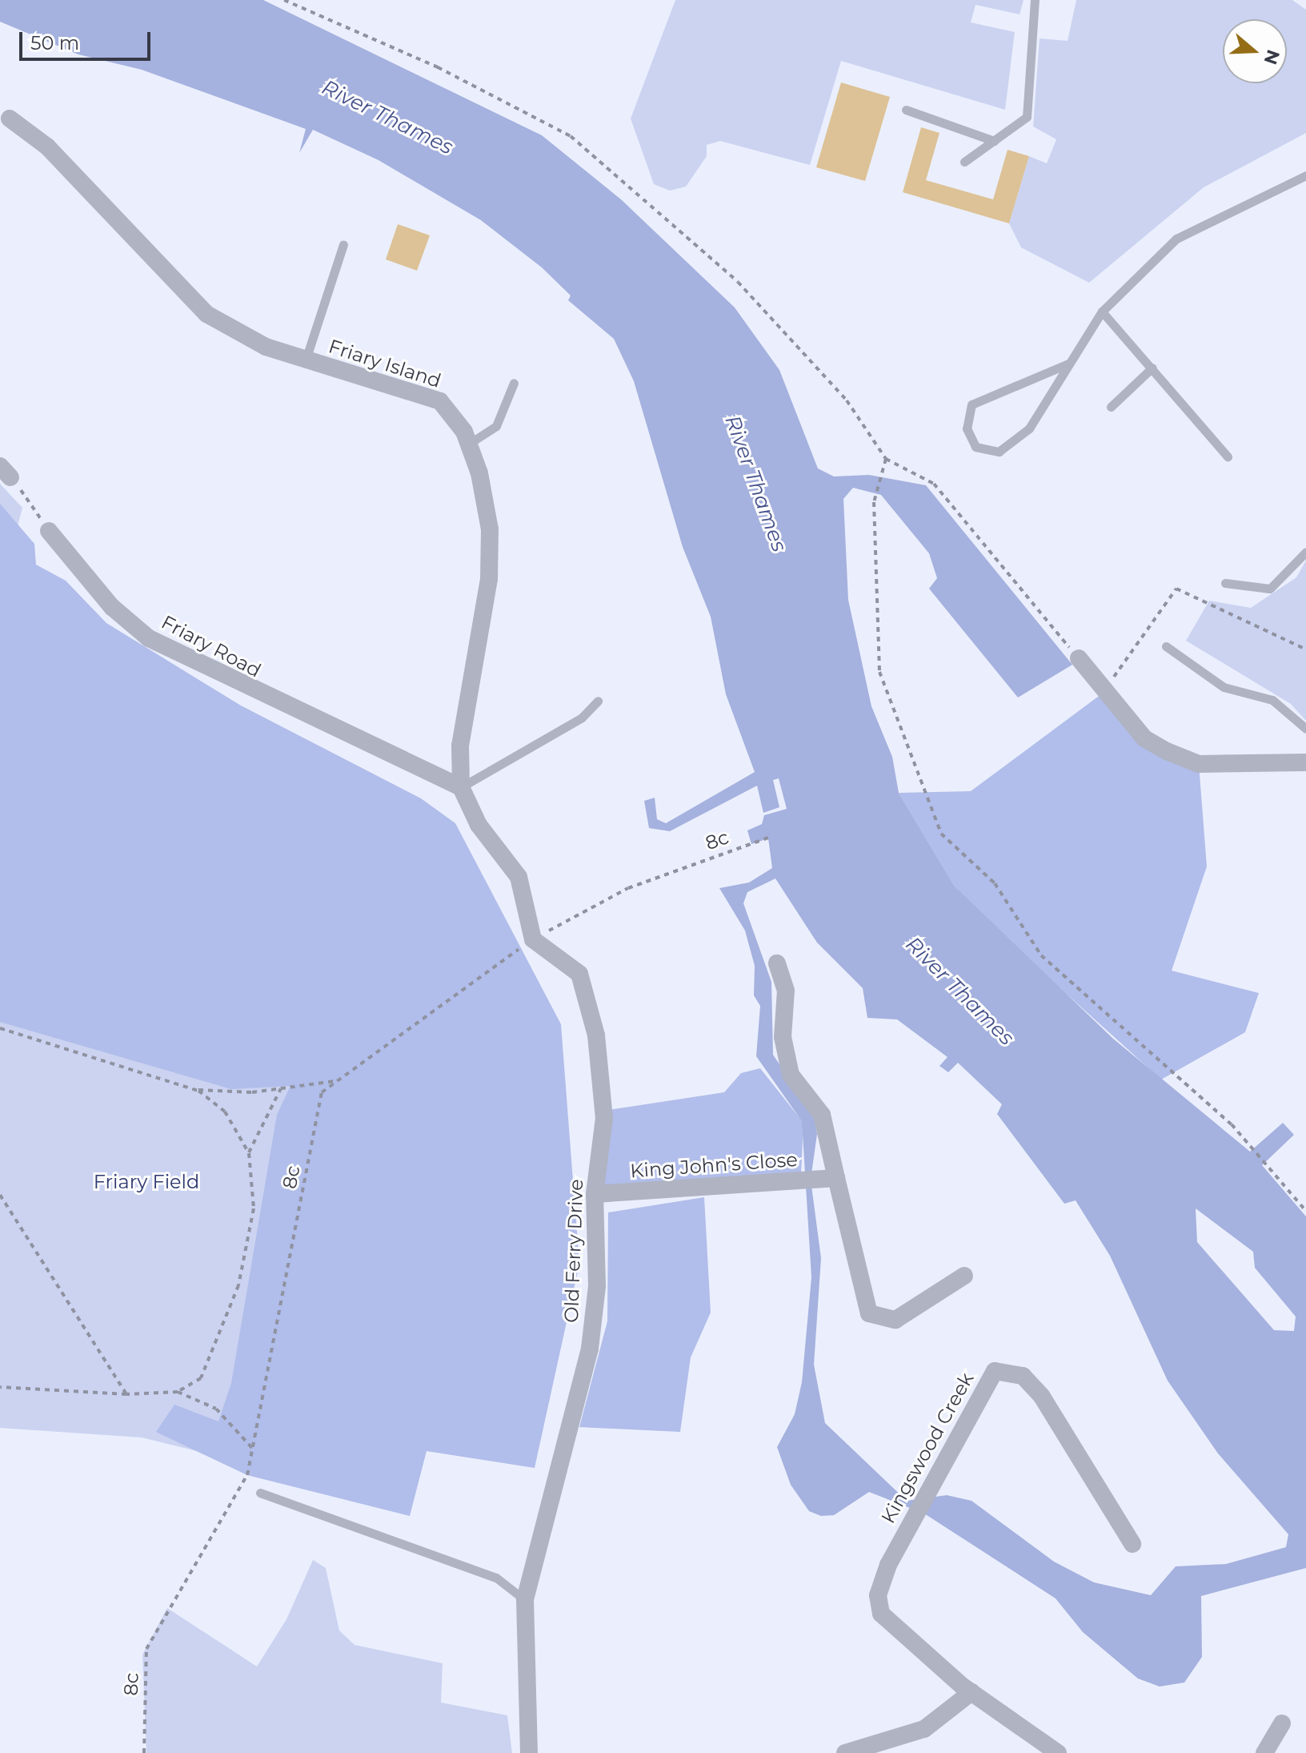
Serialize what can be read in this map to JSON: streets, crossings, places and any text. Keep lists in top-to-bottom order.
{
  "streets": {
    "street": [
      "Friary Island",
      "Friary Road",
      "King John's Close",
      "Old Ferry Drive",
      "Kingswood Creek"
    ],
    "path": ["8c"]
  },
  "crossings": [
    ["Friary Island", "Friary Road"],
    ["8c", "Old Ferry Drive"],
    ["King John's Close", "Old Ferry Drive"]
  ],
  "water": ["River Thames"],
  "parks": ["Friary Field"],
  "scale_bar": "50 m",
  "north": "right"
}
